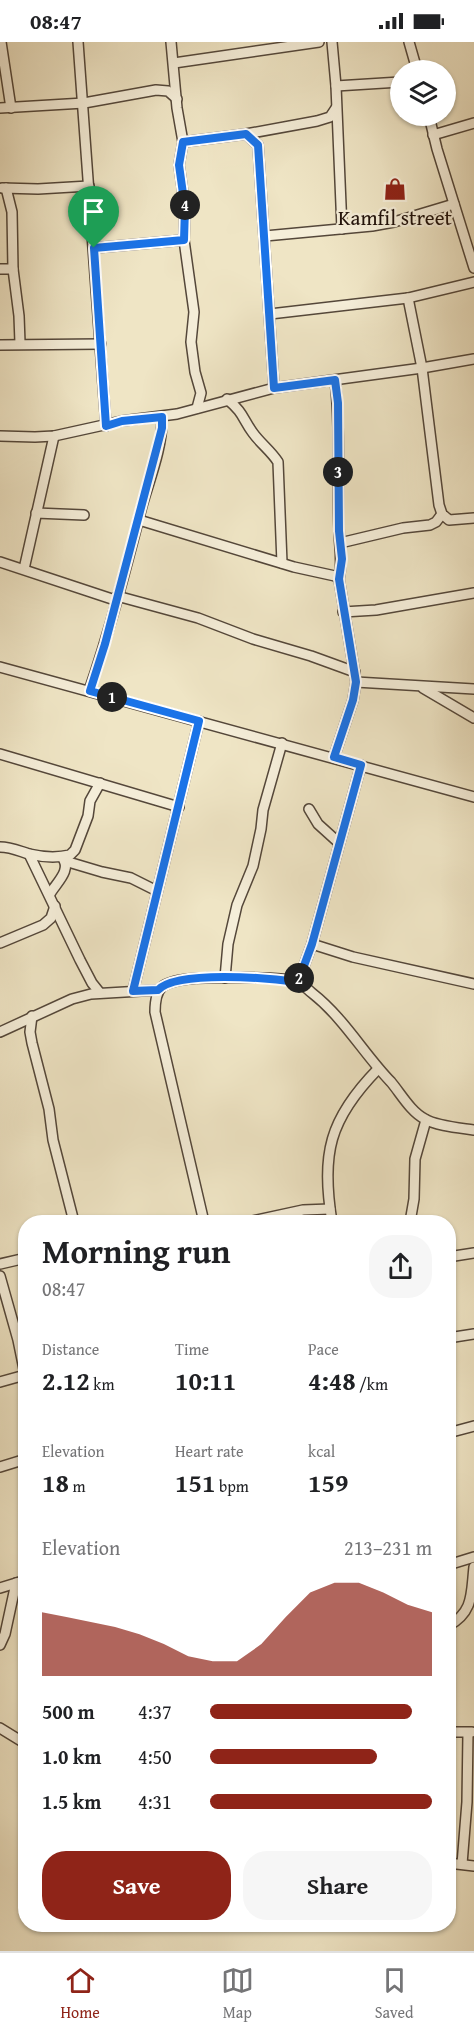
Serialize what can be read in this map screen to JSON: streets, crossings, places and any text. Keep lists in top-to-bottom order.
{
  "places": {
    "shop": ["Kamfil street"]
  },
  "page": {
    "status": "08:47",
    "pins": [
      "4",
      "3",
      "1",
      "2"
    ],
    "heading": ["Morning run", "08:47"],
    "stats": [
      ["Distance", "2.12 km"],
      ["Time", "10:11"],
      ["Pace", "4:48 /km"],
      ["Elevation", "18 m"],
      ["Heart rate", "151 bpm"],
      ["kcal", "159"]
    ],
    "chart": ["Elevation", "213–231 m"],
    "list": [
      {
        "name": "500 m",
        "note": "4:37"
      },
      {
        "name": "1.0 km",
        "note": "4:50"
      },
      {
        "name": "1.5 km",
        "note": "4:31"
      }
    ],
    "buttons": ["Save", "Share"],
    "tabs": ["Home", "Map", "Saved"]
  }
}
